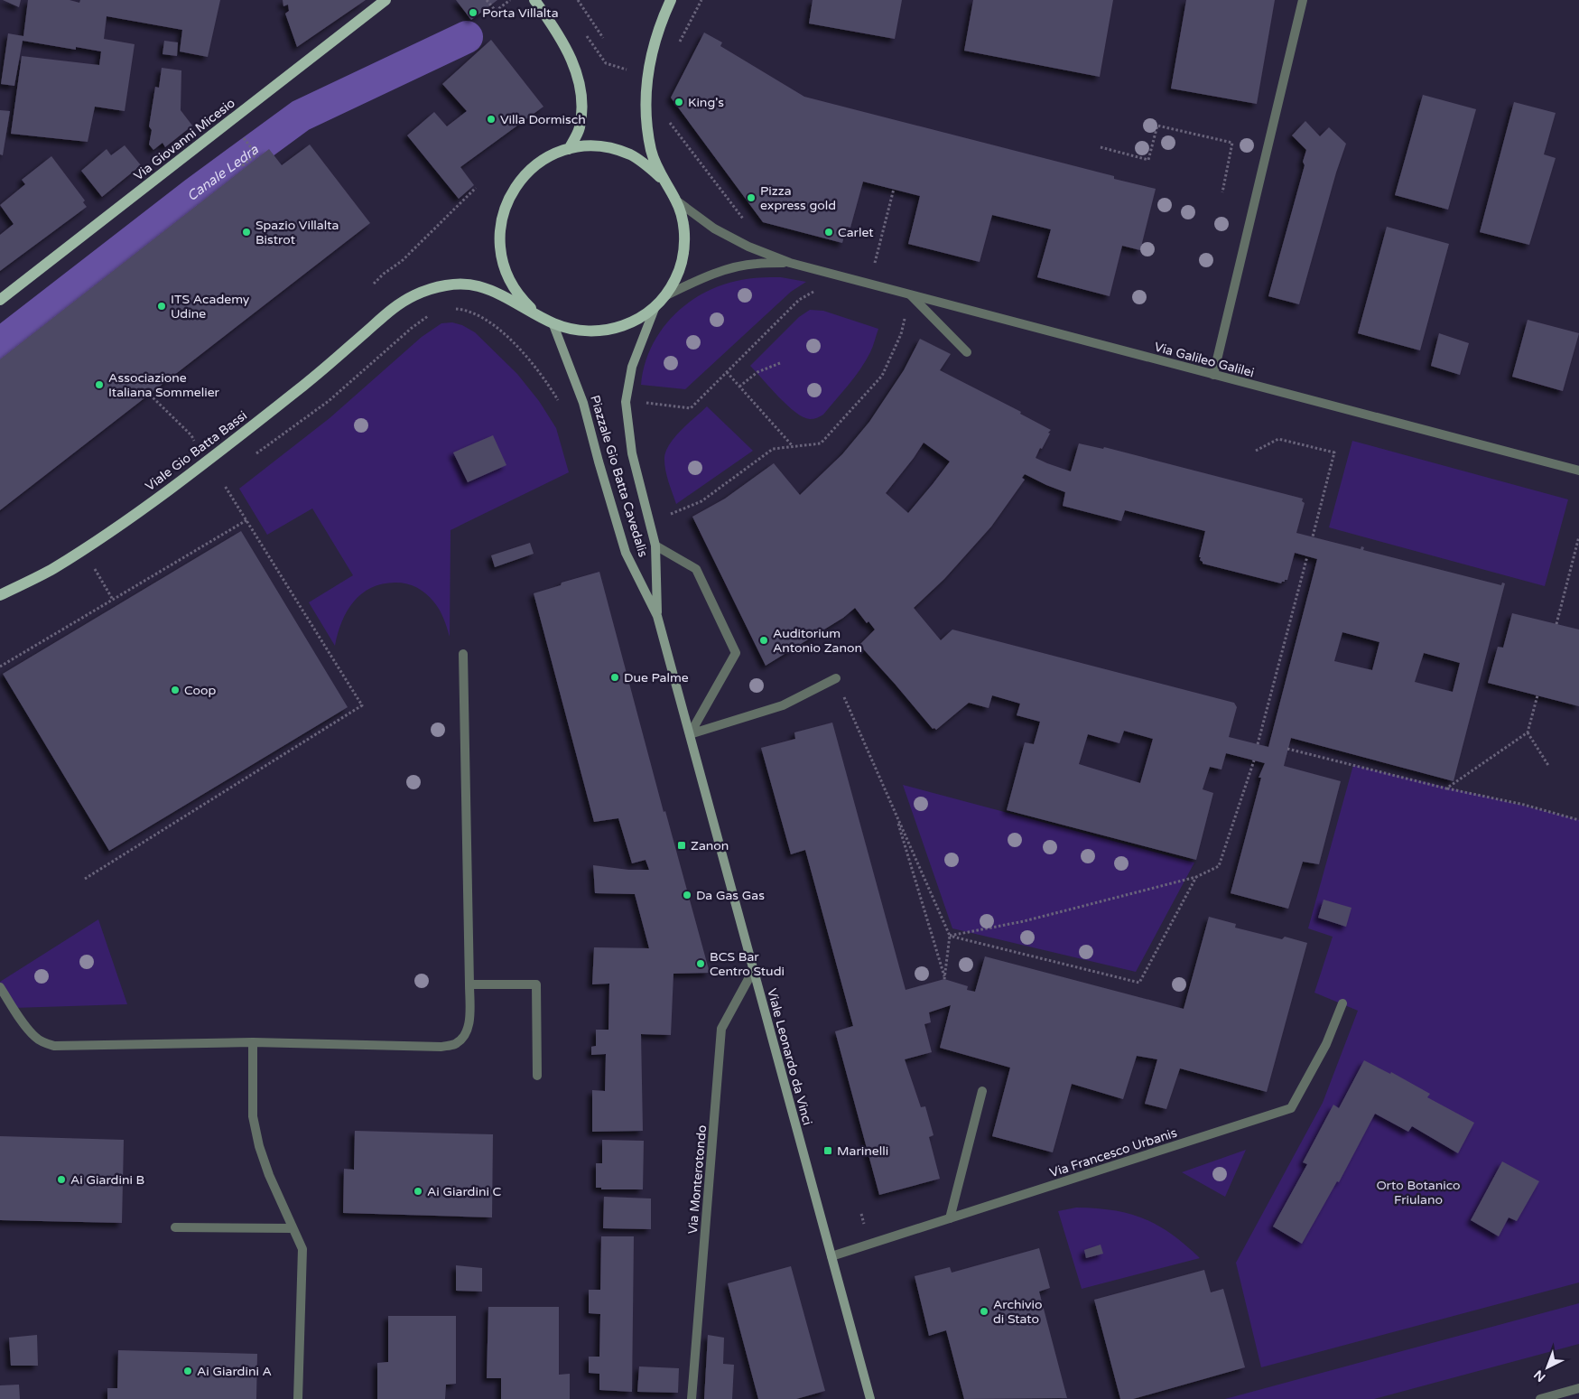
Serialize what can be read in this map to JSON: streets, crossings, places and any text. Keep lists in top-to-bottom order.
{
  "streets": {
    "main road": [
      "Via Giovanni Micesio",
      "Viale Gio Batta Bassi",
      "Piazzale Gio Batta Cavedalis",
      "Viale Leonardo da Vinci"
    ],
    "street": ["Via Galileo Galilei", "Via Francesco Urbanis", "Via Monterotondo"]
  },
  "crossings": [
    ["Via Galileo Galilei", "Piazzale Gio Batta Cavedalis"],
    ["Viale Gio Batta Bassi", "Piazzale Gio Batta Cavedalis"],
    ["Piazzale Gio Batta Cavedalis", "Viale Leonardo da Vinci"],
    ["Viale Leonardo da Vinci", "Via Francesco Urbanis"],
    ["Viale Leonardo da Vinci", "Via Monterotondo"]
  ],
  "water": ["Canale Ledra"],
  "parks": ["Orto Botanico Friulano"],
  "places": {
    "other": [
      "Porta Villalta",
      "King's",
      "Villa Dormisch",
      "Pizza express gold",
      "Spazio Villalta Bistrot",
      "Carlet",
      "ITS Academy Udine",
      "Associazione Italiana Sommelier",
      "Auditorium Antonio Zanon",
      "Due Palme",
      "Coop",
      "Da Gas Gas",
      "BCS Bar Centro Studi",
      "Ai Giardini B",
      "Ai Giardini C",
      "Archivio di Stato",
      "Ai Giardini A"
    ],
    "transit": ["Zanon", "Marinelli"]
  },
  "north": "bottom left"
}
